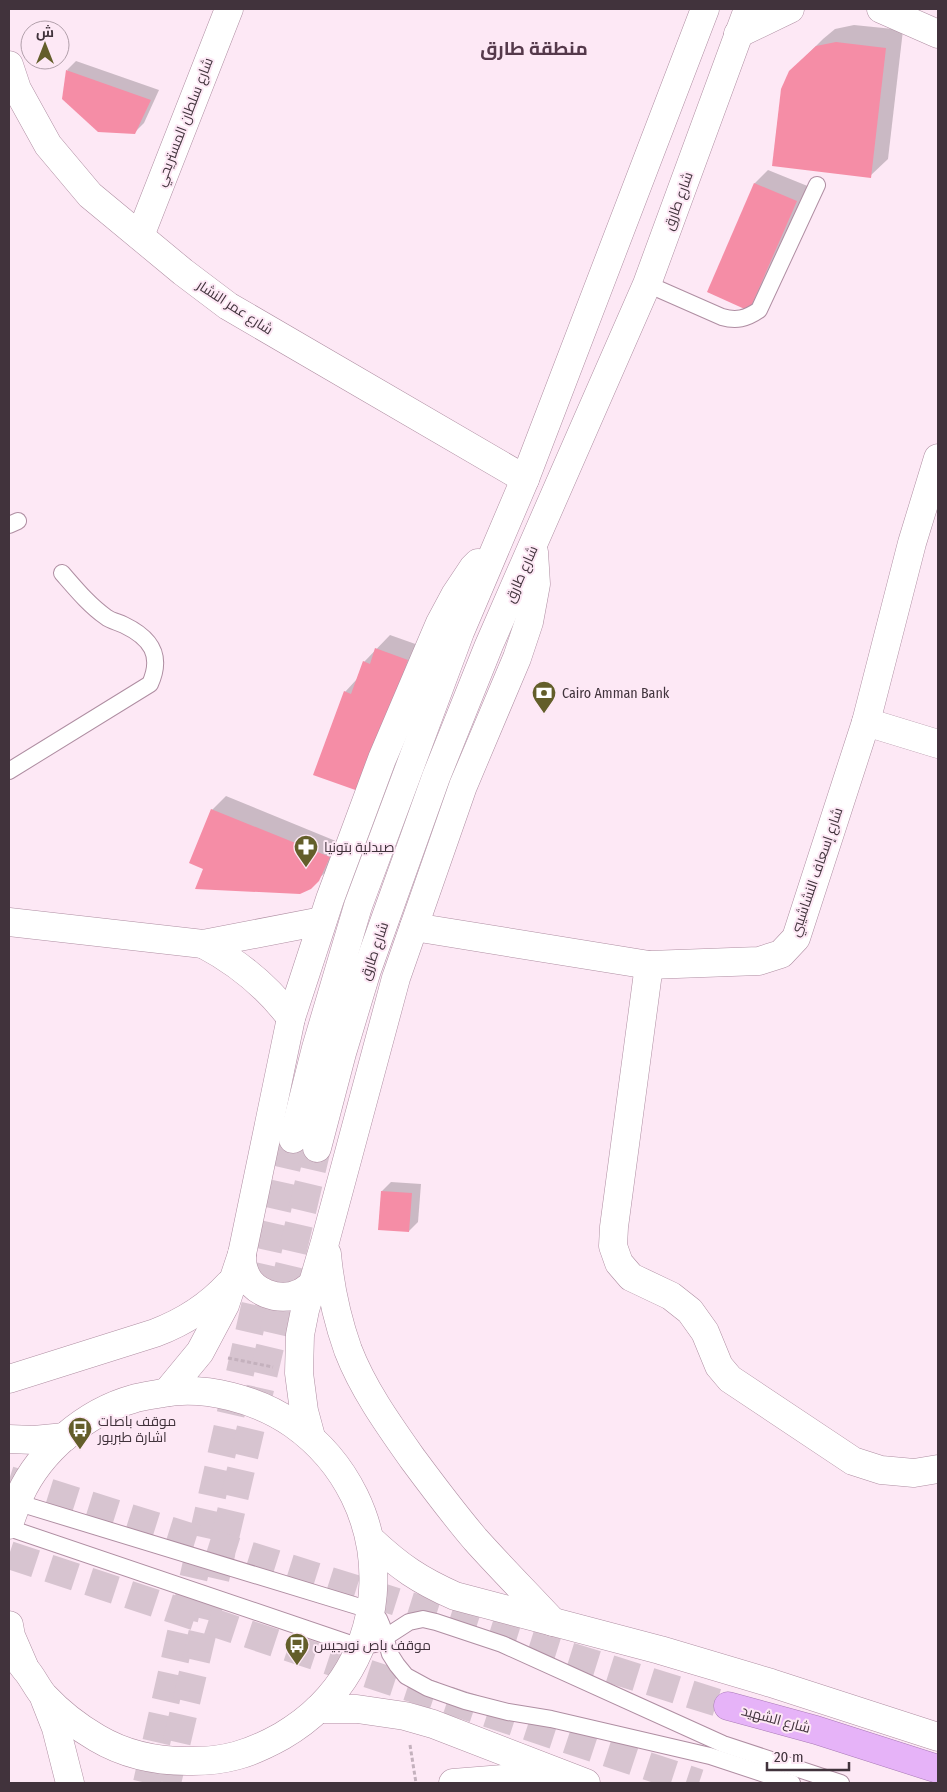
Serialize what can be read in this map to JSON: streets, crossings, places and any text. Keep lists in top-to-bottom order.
{
  "streets": {
    "highway": ["شارع الشهيد"],
    "street": [
      "شارع سلطان المستريحي",
      "شارع طارق",
      "شارع عمر النشار",
      "شارع إسعاف النشاشيبي"
    ]
  },
  "crossings": [
    ["شارع سلطان المستريحي", "شارع عمر النشار"],
    ["شارع طارق", "شارع عمر النشار"]
  ],
  "districts": ["منطقة طارق"],
  "places": {
    "bank": ["Cairo Amman Bank"],
    "pharmacy": ["صيدلية بتونيا"],
    "bus stop": ["موقف باصات اشارة طبربور", "موقف باص نويجيس"]
  },
  "scale_bar": "20 m",
  "north": "top"
}
